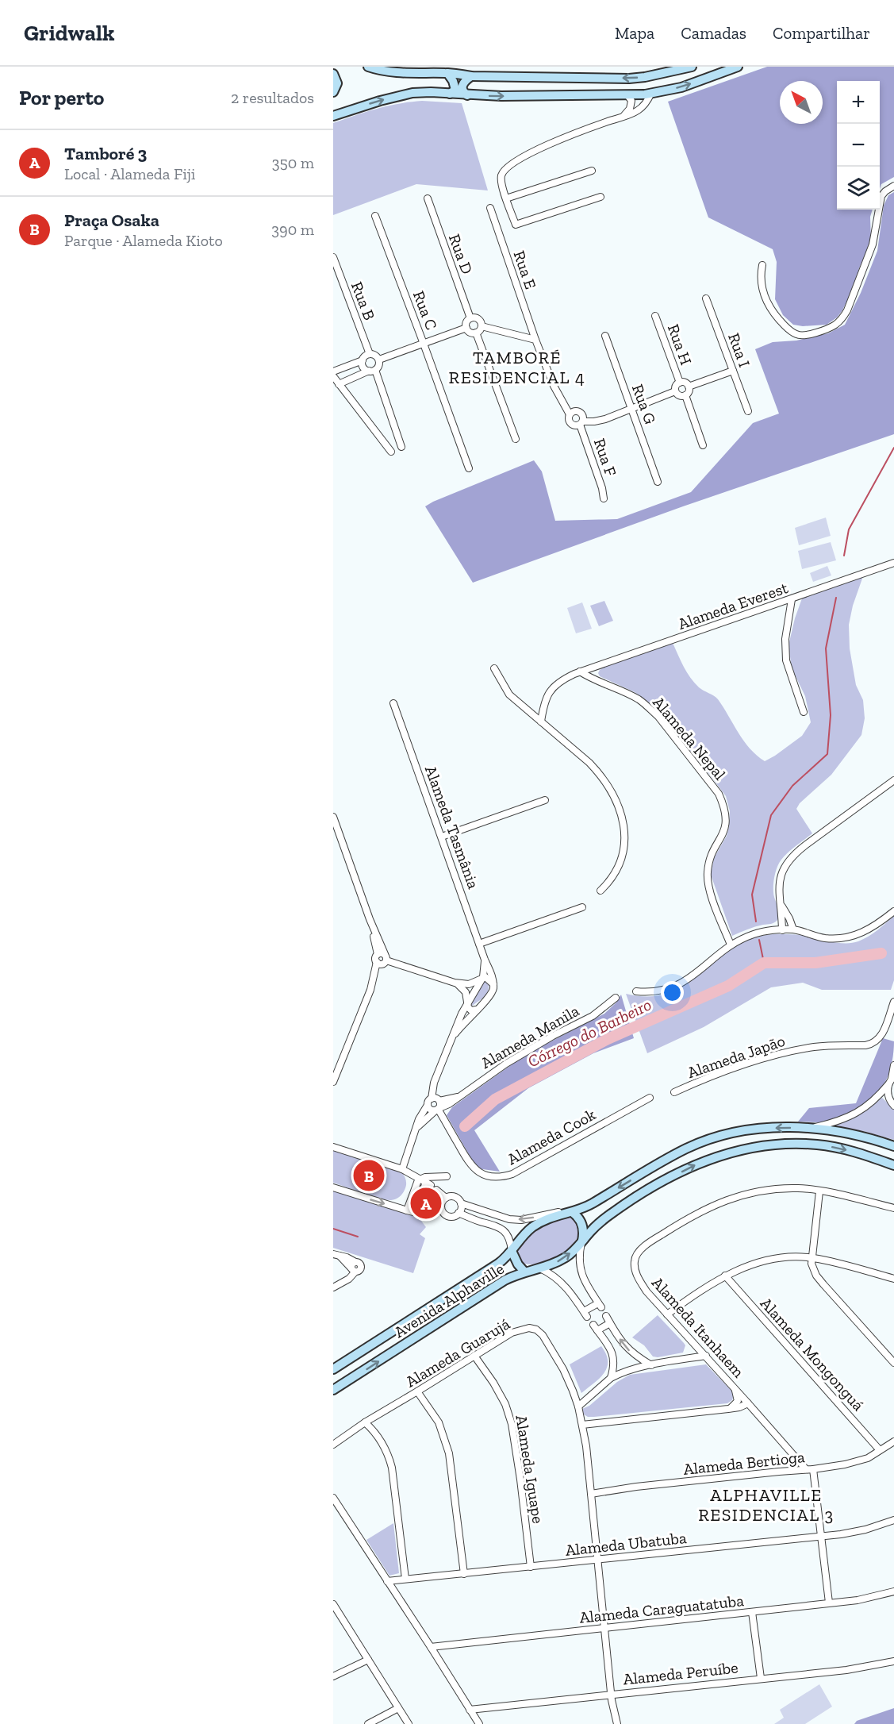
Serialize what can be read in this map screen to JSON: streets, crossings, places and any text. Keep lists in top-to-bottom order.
{
  "streets": {
    "main road": ["Avenida Alphaville"],
    "street": [
      "Rua D",
      "Rua E",
      "Rua B",
      "Rua C",
      "Rua H",
      "Rua I",
      "Rua G",
      "Rua F",
      "Alameda Everest",
      "Alameda Nepal",
      "Alameda Tasmânia",
      "Alameda Manila",
      "Alameda Japão",
      "Alameda Cook",
      "Alameda Itanhaem",
      "Alameda Guarujá",
      "Alameda Mongonguá",
      "Alameda Bertioga",
      "Alameda Iguape",
      "Alameda Ubatuba",
      "Alameda Caraguatatuba",
      "Alameda Peruíbe"
    ]
  },
  "crossings": [
    ["Rua E", "Rua F"],
    ["Alameda Everest", "Alameda Nepal"],
    ["Alameda Tasmânia", "Alameda Manila"],
    ["Alameda Manila", "Alameda Cook"],
    ["Alameda Itanhaem", "Alameda Bertioga"],
    ["Alameda Guarujá", "Alameda Bertioga"],
    ["Alameda Guarujá", "Alameda Iguape"],
    ["Alameda Guarujá", "Alameda Ubatuba"],
    ["Alameda Guarujá", "Alameda Caraguatatuba"],
    ["Alameda Guarujá", "Alameda Peruíbe"],
    ["Alameda Mongonguá", "Alameda Bertioga"],
    ["Alameda Iguape", "Alameda Ubatuba"]
  ],
  "districts": ["TAMBORÉ RESIDENCIAL 4", "ALPHAVILLE RESIDENCIAL 3"],
  "water": ["Córrego do Barbeiro"],
  "north": "top left",
  "page": {
    "header": "Gridwalk",
    "nav": ["Mapa", "Camadas", "Compartilhar"],
    "heading": ["Por perto", "2 resultados"],
    "map_buttons": ["+", "−"],
    "list": [
      {
        "mark": "A",
        "name": "Tamboré 3",
        "note": "Local · Alameda Fiji",
        "value": "350 m"
      },
      {
        "mark": "B",
        "name": "Praça Osaka",
        "note": "Parque · Alameda Kioto",
        "value": "390 m"
      }
    ],
    "pins": ["B", "A"]
  }
}
